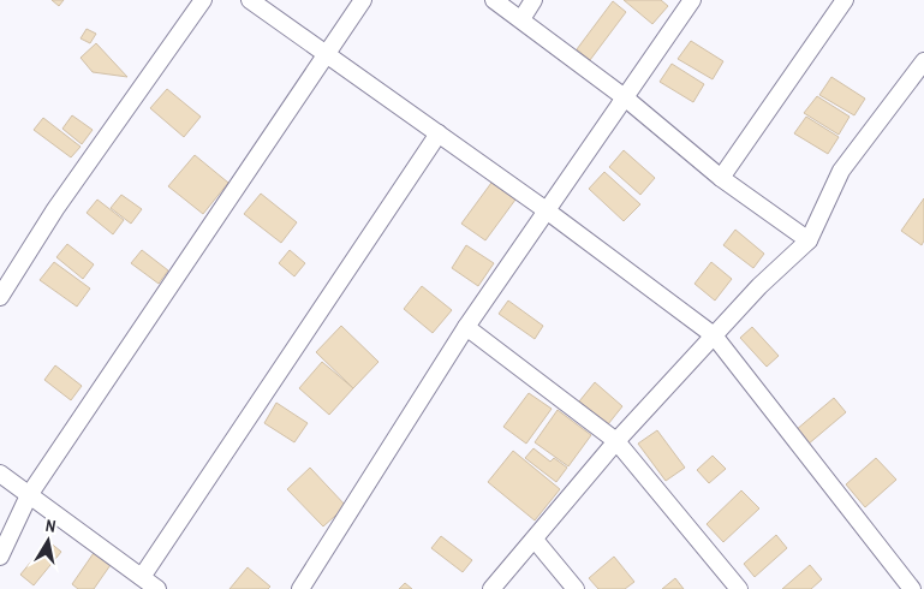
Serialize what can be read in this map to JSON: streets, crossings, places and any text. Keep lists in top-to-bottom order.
{
  "north": "top"
}
